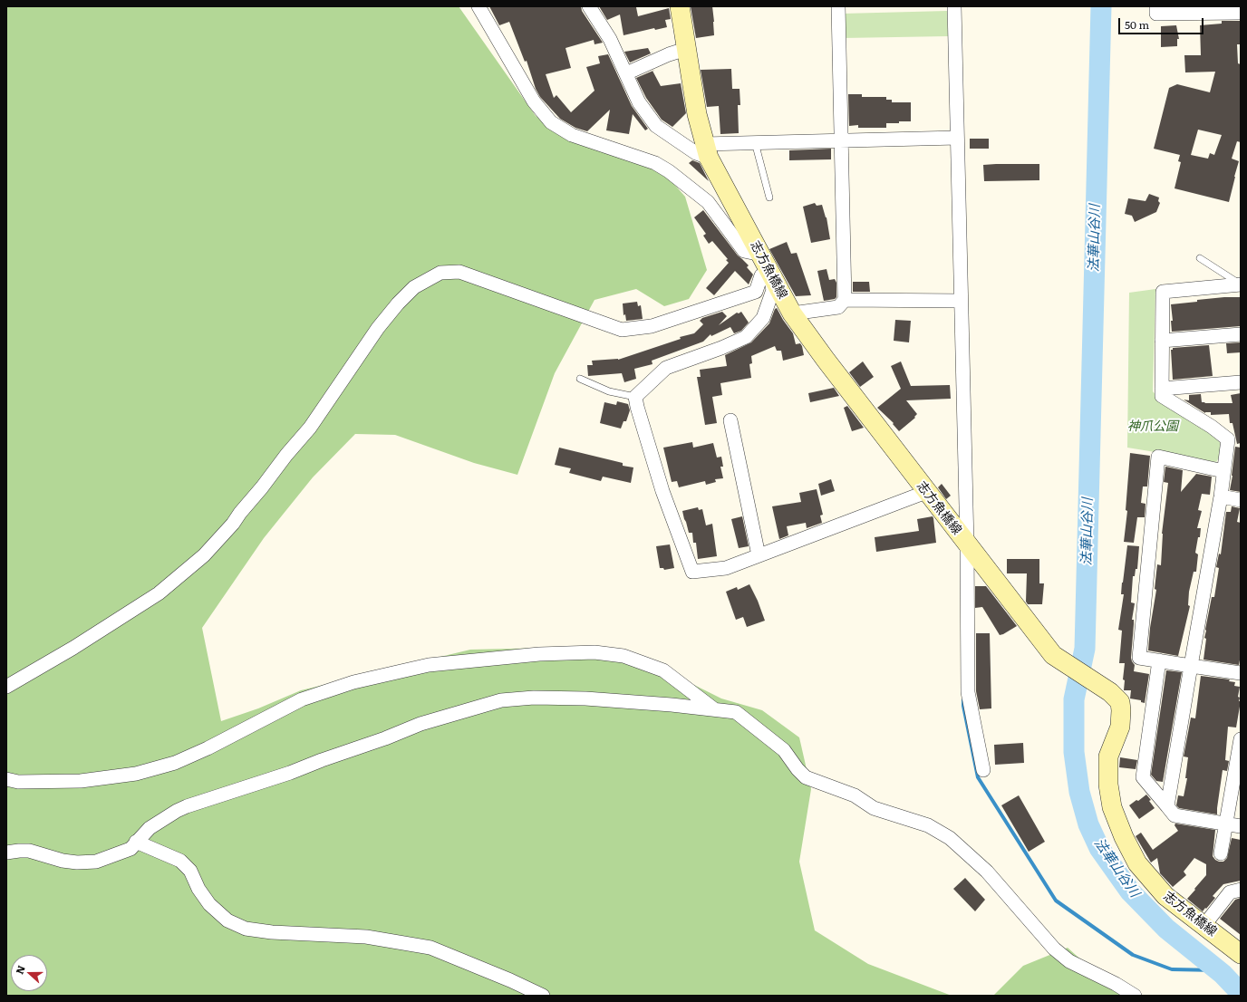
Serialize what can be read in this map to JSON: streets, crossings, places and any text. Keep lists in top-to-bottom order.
{
  "streets": {
    "main road": ["志方魚橋線"]
  },
  "water": ["法華山谷川"],
  "parks": ["神爪公園"],
  "scale_bar": "50 m",
  "north": "left"
}
